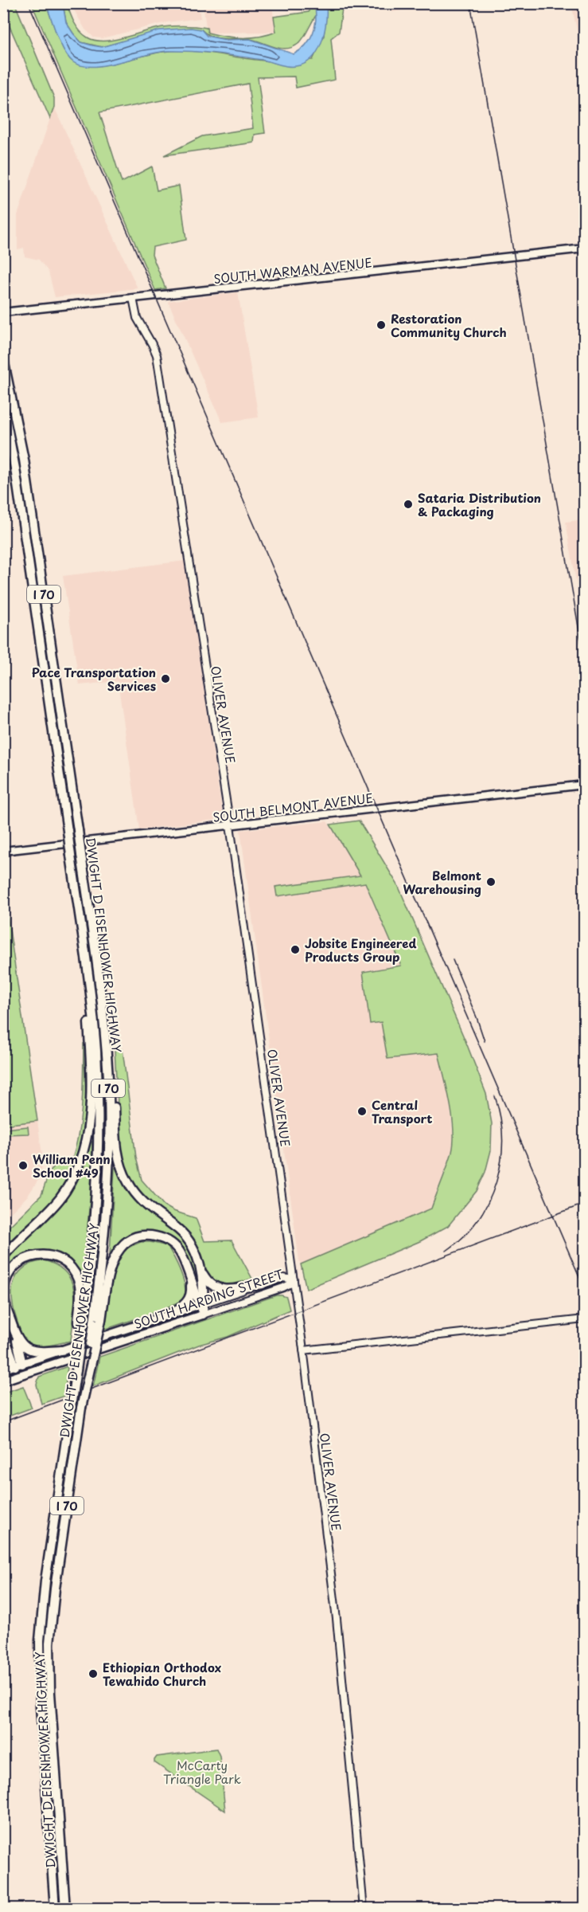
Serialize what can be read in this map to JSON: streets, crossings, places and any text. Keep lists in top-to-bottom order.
{
  "streets": {
    "highway": ["I 70", "DWIGHT D EISENHOWER HIGHWAY"],
    "main road": ["SOUTH WARMAN AVENUE", "SOUTH BELMONT AVENUE", "SOUTH HARDING STREET"],
    "street": ["OLIVER AVENUE"]
  },
  "crossings": [
    ["SOUTH WARMAN AVENUE", "OLIVER AVENUE"],
    ["OLIVER AVENUE", "SOUTH BELMONT AVENUE"],
    ["OLIVER AVENUE", "SOUTH HARDING STREET"]
  ],
  "parks": ["McCarty Triangle Park"],
  "places": [
    "Restoration Community Church",
    "Sataria Distribution & Packaging",
    "Pace Transportation Services",
    "Belmont Warehousing",
    "Jobsite Engineered Products Group",
    "Central Transport",
    "William Penn School #49",
    "Ethiopian Orthodox Tewahido Church"
  ]
}
